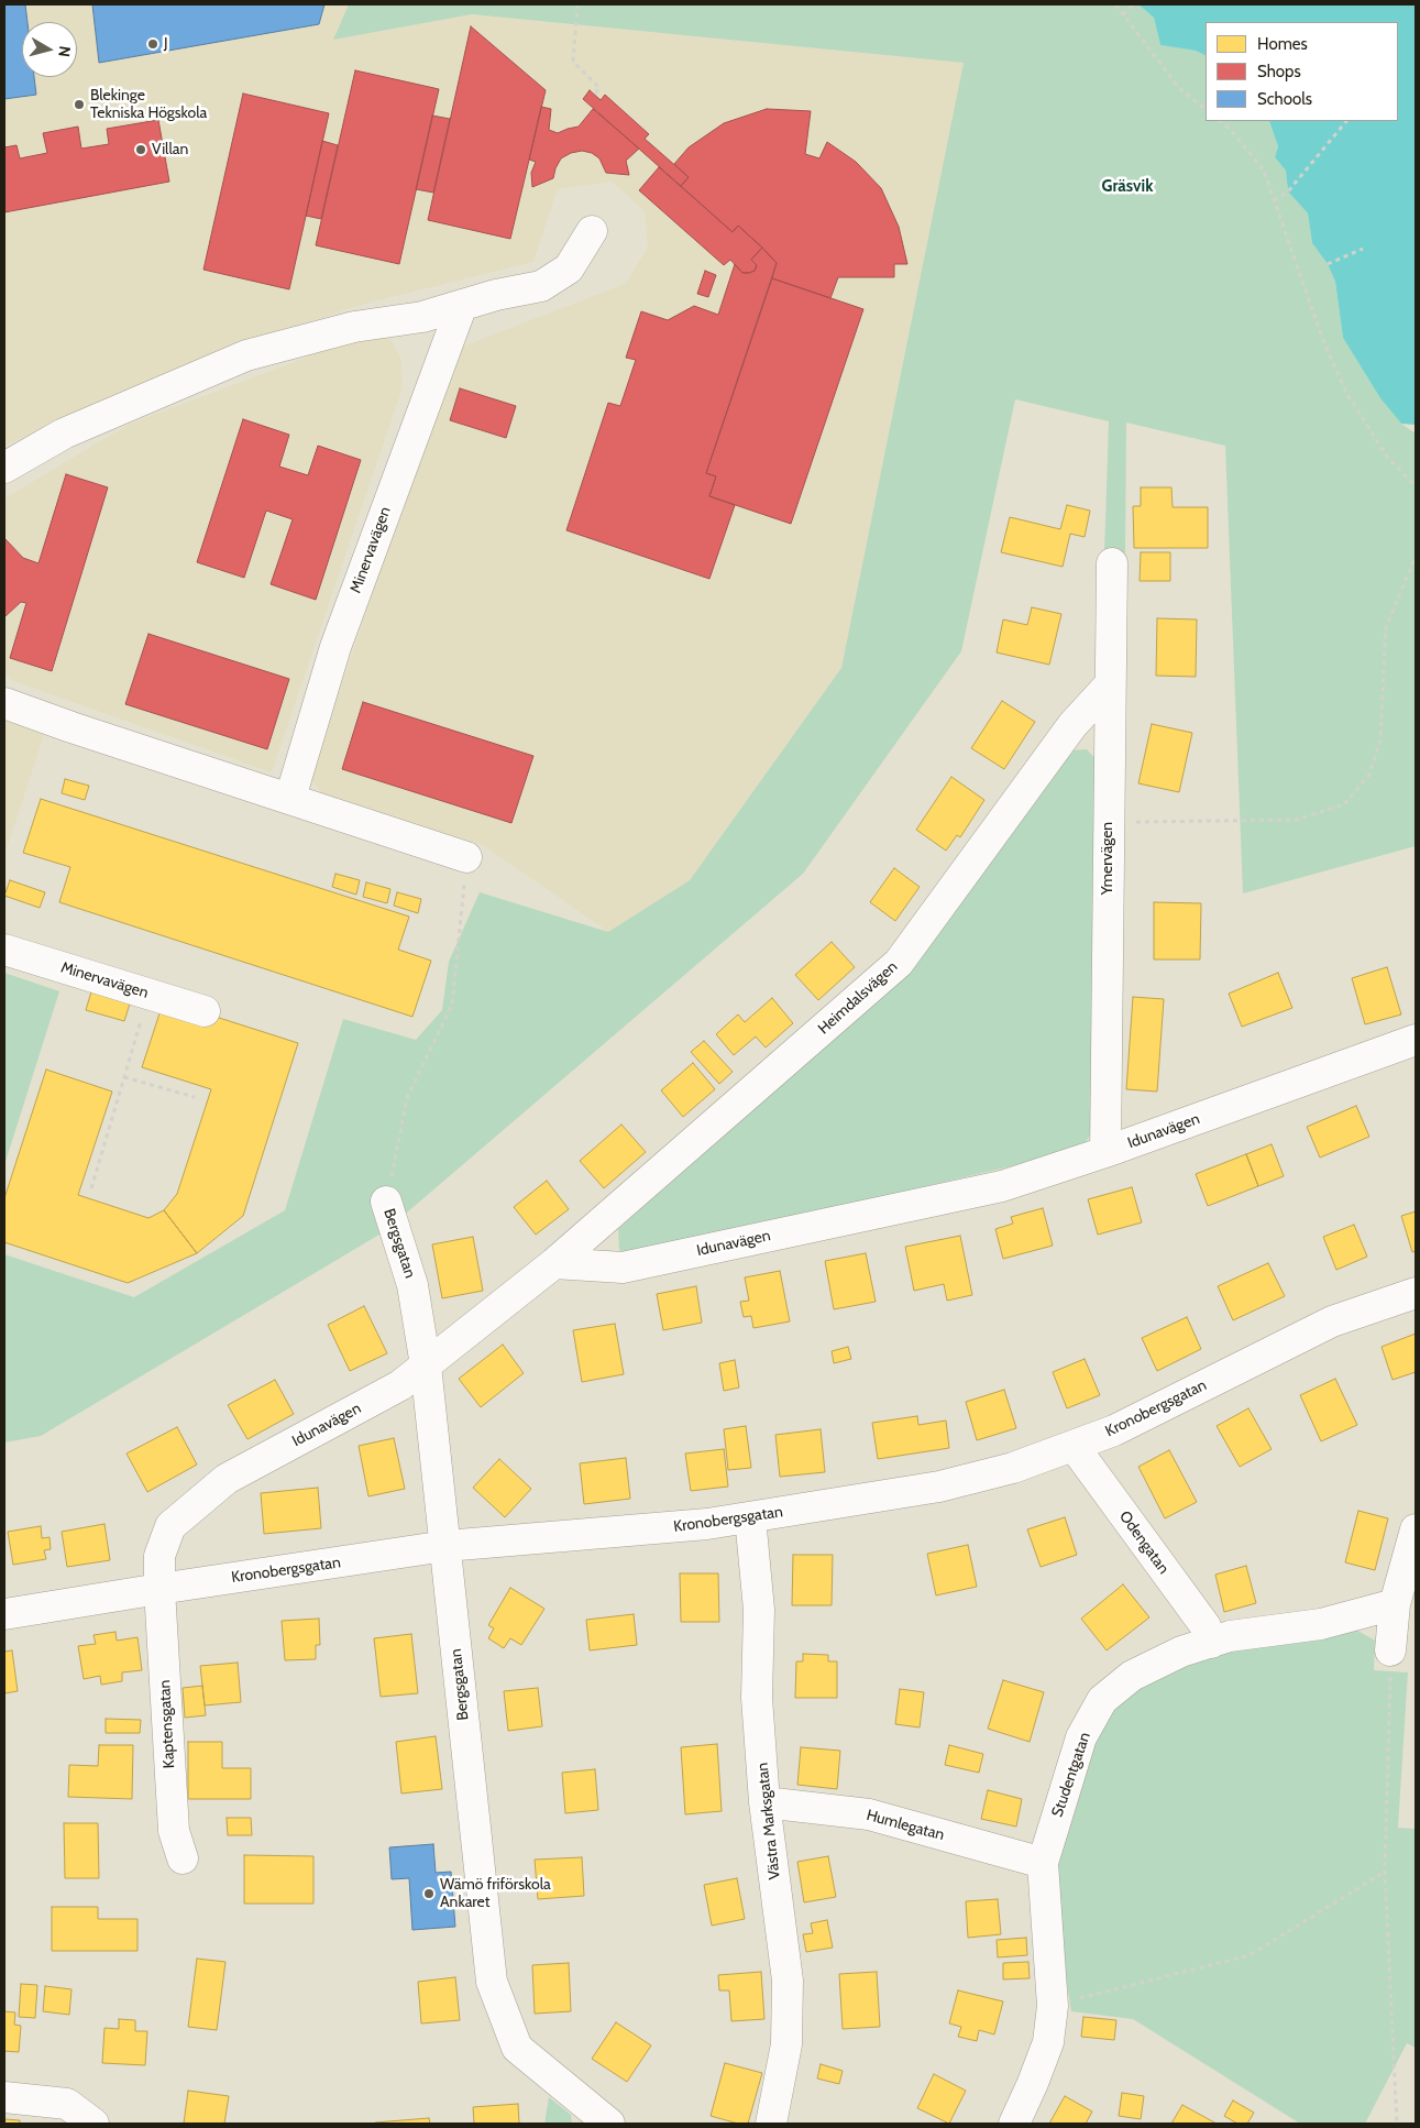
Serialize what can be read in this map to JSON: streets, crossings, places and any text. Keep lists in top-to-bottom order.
{
  "streets": {
    "street": [
      "Minervavägen",
      "Ymervägen",
      "Heimdalsvägen",
      "Idunavägen",
      "Bergsgatan",
      "Kronobergsgatan",
      "Odengatan",
      "Kaptensgatan",
      "Studentgatan",
      "Västra Marksgatan",
      "Humlegatan"
    ]
  },
  "crossings": [
    ["Ymervägen", "Heimdalsvägen"],
    ["Ymervägen", "Idunavägen"],
    ["Heimdalsvägen", "Idunavägen"],
    ["Idunavägen", "Bergsgatan"],
    ["Idunavägen", "Kronobergsgatan"],
    ["Idunavägen", "Kaptensgatan"],
    ["Bergsgatan", "Kronobergsgatan"],
    ["Kronobergsgatan", "Odengatan"],
    ["Kronobergsgatan", "Kaptensgatan"],
    ["Kronobergsgatan", "Västra Marksgatan"],
    ["Odengatan", "Studentgatan"],
    ["Studentgatan", "Humlegatan"],
    ["Västra Marksgatan", "Humlegatan"]
  ],
  "districts": ["Gräsvik"],
  "places": [
    "J",
    "Blekinge Tekniska Högskola",
    "Villan",
    "Wämö friförskola Ankaret"
  ],
  "legend": ["Homes", "Shops", "Schools"],
  "north": "right"
}
